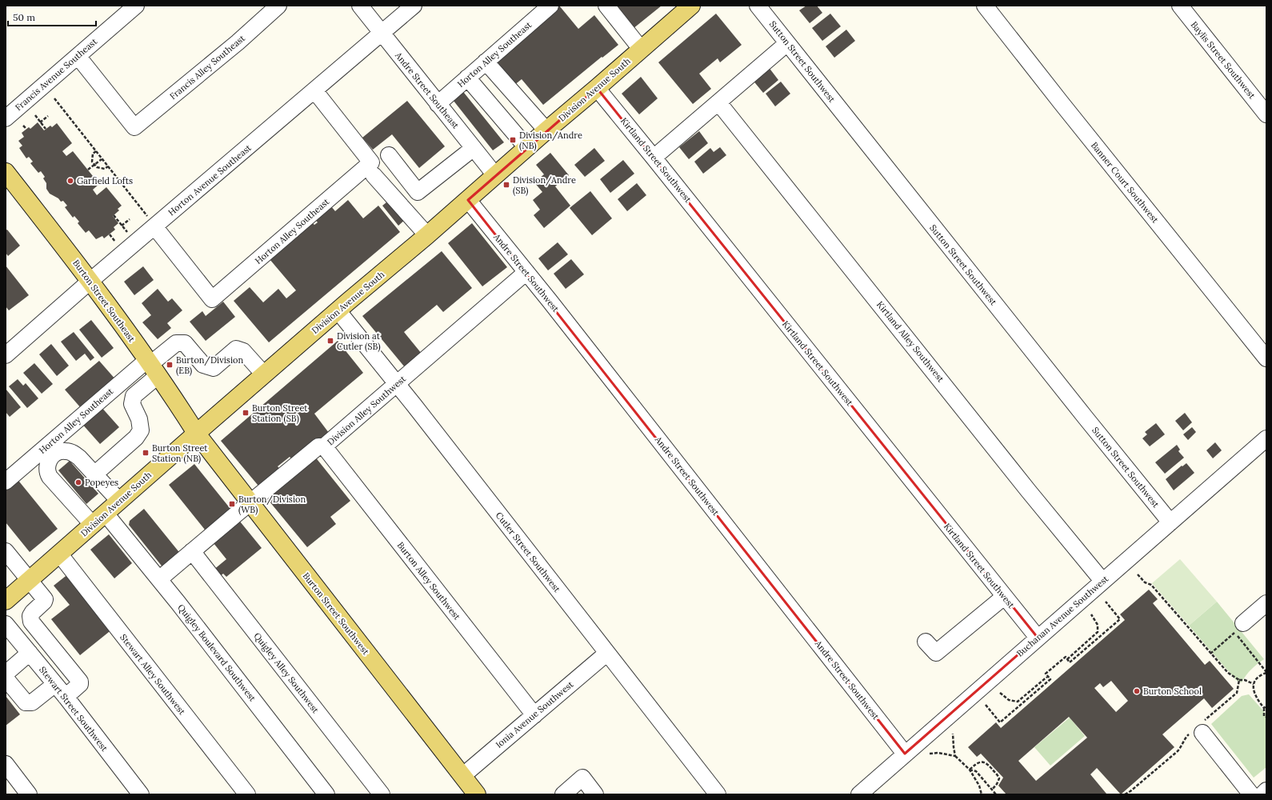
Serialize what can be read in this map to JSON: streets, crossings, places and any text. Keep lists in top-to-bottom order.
{
  "streets": {
    "main road": ["Division Avenue South", "Burton Street Southeast", "Burton Street Southwest"],
    "street": [
      "Horton Alley Southeast",
      "Baylis Street Southwest",
      "Sutton Street Southwest",
      "Francis Alley Southeast",
      "Francis Avenue Southeast",
      "Andre Street Southeast",
      "Kirtland Street Southwest",
      "Horton Avenue Southeast",
      "Banner Court Southwest",
      "Andre Street Southwest",
      "Kirtland Alley Southwest",
      "Division Alley Southwest",
      "Cutler Street Southwest",
      "Burton Alley Southwest",
      "Buchanan Avenue Southwest",
      "Quigley Boulevard Southwest",
      "Quigley Alley Southwest",
      "Stewart Alley Southwest",
      "Stewart Street Southwest",
      "Ionia Avenue Southwest"
    ]
  },
  "crossings": [
    ["Horton Alley Southeast", "Andre Street Southeast"],
    ["Horton Alley Southeast", "Horton Avenue Southeast"],
    ["Horton Alley Southeast", "Burton Street Southeast"],
    ["Sutton Street Southwest", "Buchanan Avenue Southwest"],
    ["Francis Alley Southeast", "Francis Avenue Southeast"],
    ["Division Avenue South", "Andre Street Southeast"],
    ["Division Avenue South", "Kirtland Street Southwest"],
    ["Division Avenue South", "Andre Street Southwest"],
    ["Division Avenue South", "Burton Street Southeast"],
    ["Division Avenue South", "Cutler Street Southwest"],
    ["Division Avenue South", "Burton Street Southwest"],
    ["Division Avenue South", "Quigley Boulevard Southwest"],
    ["Division Avenue South", "Stewart Alley Southwest"],
    ["Andre Street Southeast", "Horton Avenue Southeast"],
    ["Kirtland Street Southwest", "Buchanan Avenue Southwest"],
    ["Horton Avenue Southeast", "Burton Street Southeast"],
    ["Andre Street Southwest", "Division Alley Southwest"],
    ["Andre Street Southwest", "Buchanan Avenue Southwest"],
    ["Burton Street Southeast", "Burton Street Southwest"],
    ["Kirtland Alley Southwest", "Buchanan Avenue Southwest"],
    ["Division Alley Southwest", "Cutler Street Southwest"],
    ["Division Alley Southwest", "Burton Alley Southwest"],
    ["Division Alley Southwest", "Burton Street Southwest"],
    ["Division Alley Southwest", "Quigley Boulevard Southwest"],
    ["Division Alley Southwest", "Quigley Alley Southwest"],
    ["Cutler Street Southwest", "Ionia Avenue Southwest"],
    ["Burton Alley Southwest", "Ionia Avenue Southwest"],
    ["Burton Street Southwest", "Ionia Avenue Southwest"]
  ],
  "places": {
    "transit": [
      "Division/Andre (NB)",
      "Division/Andre (SB)",
      "Division at Cutler (SB)",
      "Burton/Division (EB)",
      "Burton Street Station (SB)",
      "Burton Street Station (NB)",
      "Burton/Division (WB)"
    ],
    "other": ["Garfield Lofts", "Popeyes", "Burton School"]
  },
  "scale_bar": "50 m"
}
